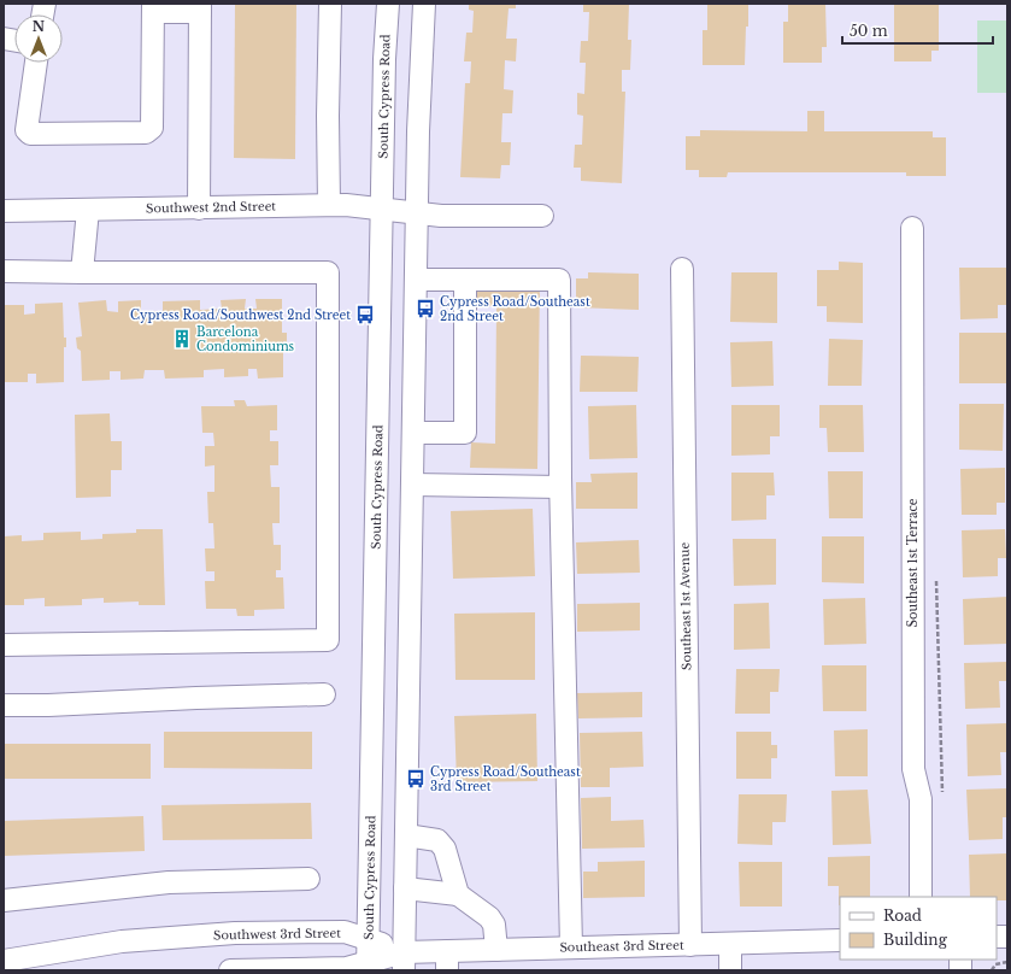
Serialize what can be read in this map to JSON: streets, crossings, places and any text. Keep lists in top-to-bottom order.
{
  "streets": {
    "street": [
      "South Cypress Road",
      "Southwest 2nd Street",
      "Southeast 1st Terrace",
      "Southeast 1st Avenue",
      "Southwest 3rd Street",
      "Southeast 3rd Street"
    ]
  },
  "crossings": [
    ["South Cypress Road", "Southwest 2nd Street"],
    ["South Cypress Road", "Southwest 3rd Street"],
    ["Southeast 1st Avenue", "Southeast 3rd Street"],
    ["Southwest 3rd Street", "Southeast 3rd Street"]
  ],
  "places": {
    "bus stop": ["Cypress Road/Southeast 2nd Street", "Cypress Road/Southwest 2nd Street", "Cypress Road/Southeast 3rd Street"],
    "building": ["Barcelona Condominiums"]
  },
  "legend": ["Road", "Building"],
  "scale_bar": "50 m",
  "north": "top"
}
